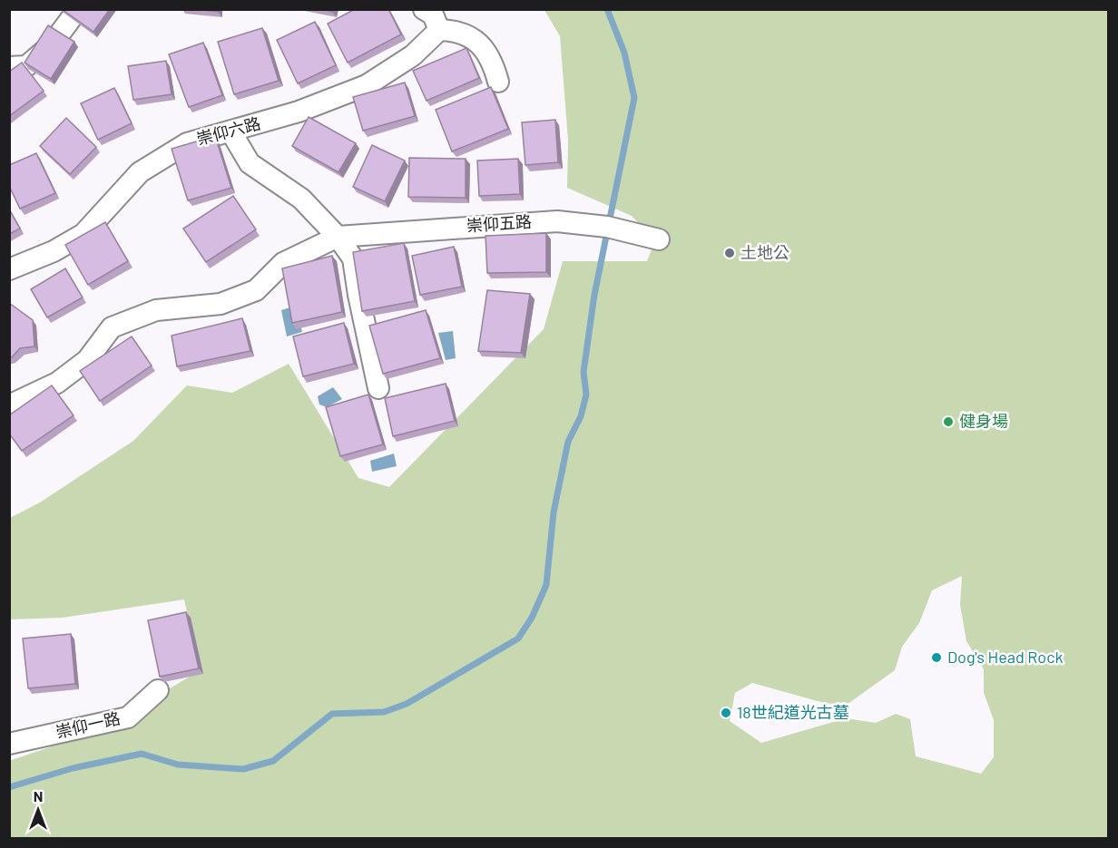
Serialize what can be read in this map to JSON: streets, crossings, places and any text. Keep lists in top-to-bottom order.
{
  "streets": {
    "street": ["崇仰六路", "崇仰五路", "崇仰一路"]
  },
  "places": [
    "土地公",
    "健身場",
    "Dog's Head Rock",
    "18世紀道光古墓"
  ],
  "north": "top"
}
